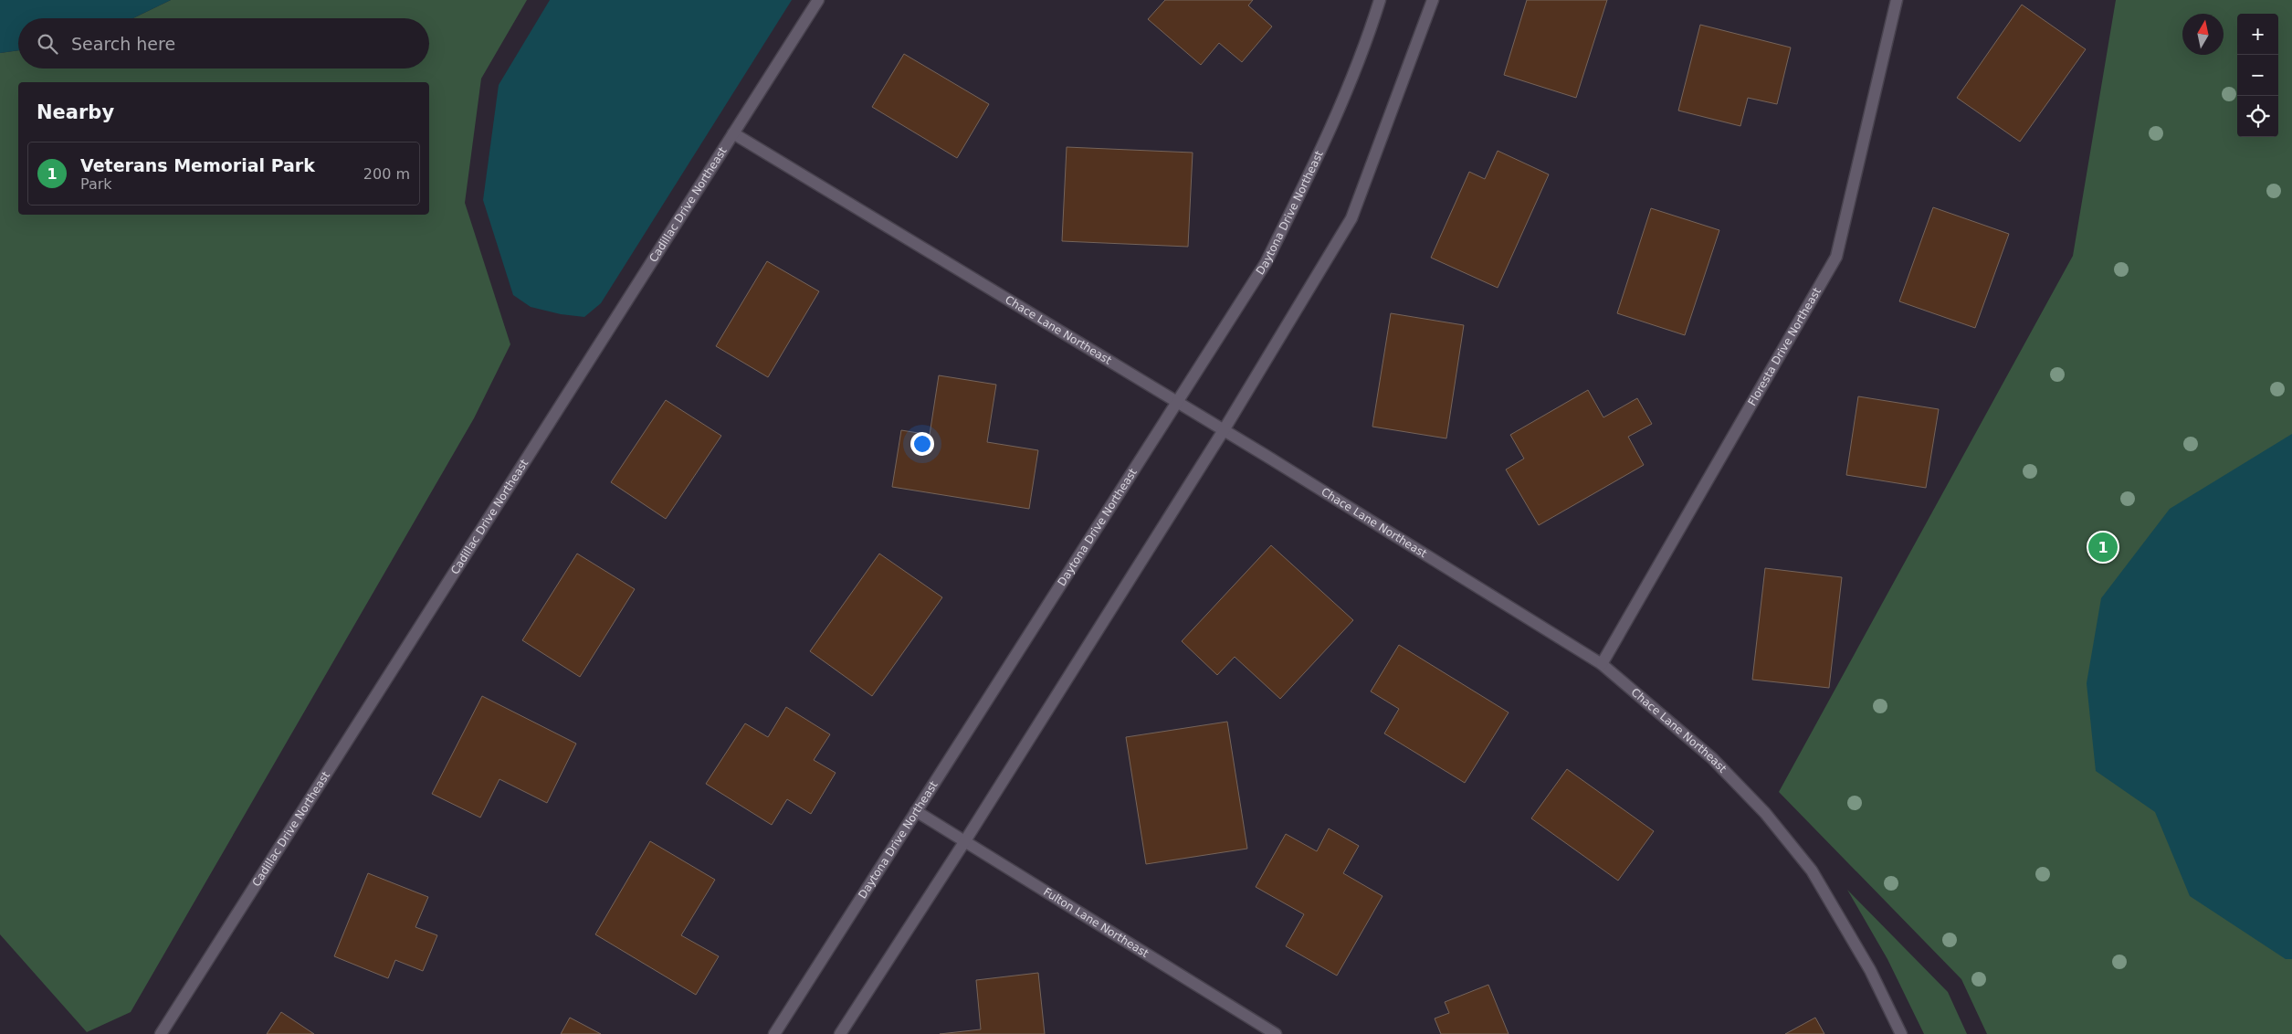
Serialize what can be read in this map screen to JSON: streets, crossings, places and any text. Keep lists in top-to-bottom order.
{
  "streets": {
    "street": [
      "Cadillac Drive Northeast",
      "Daytona Drive Northeast",
      "Chace Lane Northeast",
      "Floresta Drive Northeast",
      "Fulton Lane Northeast"
    ]
  },
  "crossings": [
    ["Cadillac Drive Northeast", "Chace Lane Northeast"],
    ["Daytona Drive Northeast", "Chace Lane Northeast"],
    ["Daytona Drive Northeast", "Fulton Lane Northeast"],
    ["Chace Lane Northeast", "Floresta Drive Northeast"]
  ],
  "north": "top",
  "page": {
    "map_buttons": ["+", "−"],
    "search": "Search here",
    "heading": "Nearby",
    "list": [
      {
        "mark": "1",
        "name": "Veterans Memorial Park",
        "note": "Park",
        "value": "200 m"
      }
    ],
    "pins": "1"
  }
}
